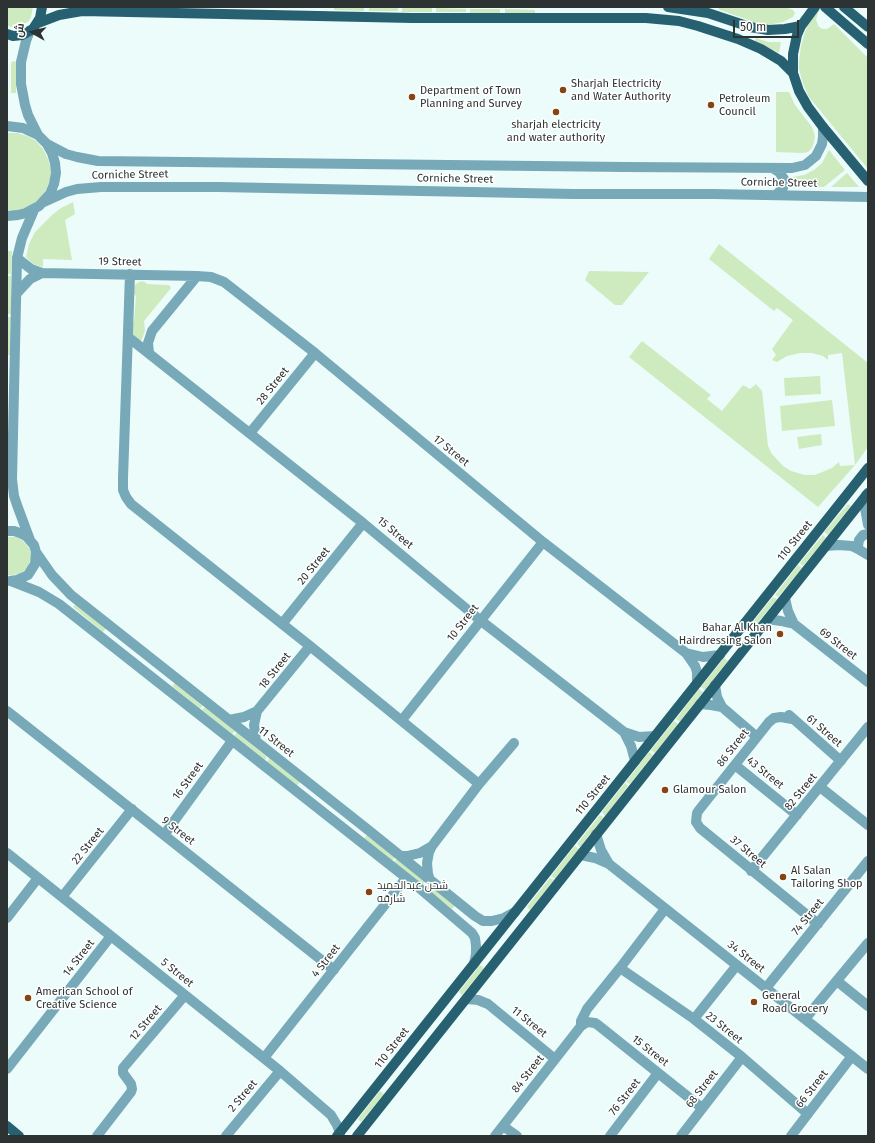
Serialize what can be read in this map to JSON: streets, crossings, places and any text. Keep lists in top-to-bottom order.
{
  "streets": {
    "main road": ["110 Street"],
    "street": [
      "Corniche Street",
      "19 Street",
      "28 Street",
      "17 Street",
      "15 Street",
      "20 Street",
      "10 Street",
      "69 Street",
      "18 Street",
      "61 Street",
      "11 Street",
      "86 Street",
      "43 Street",
      "16 Street",
      "82 Street",
      "9 Street",
      "22 Street",
      "37 Street",
      "74 Street",
      "34 Street",
      "14 Street",
      "4 Street",
      "5 Street",
      "12 Street",
      "23 Street",
      "84 Street",
      "68 Street",
      "66 Street",
      "2 Street",
      "76 Street"
    ]
  },
  "crossings": [
    ["19 Street", "17 Street"],
    ["28 Street", "17 Street"],
    ["28 Street", "15 Street"],
    ["17 Street", "110 Street"],
    ["17 Street", "10 Street"],
    ["15 Street", "110 Street"],
    ["15 Street", "20 Street"],
    ["15 Street", "10 Street"],
    ["15 Street", "84 Street"],
    ["15 Street", "68 Street"],
    ["15 Street", "76 Street"],
    ["110 Street", "11 Street"],
    ["110 Street", "5 Street"],
    ["18 Street", "11 Street"],
    ["61 Street", "86 Street"],
    ["61 Street", "82 Street"],
    ["11 Street", "84 Street"],
    ["86 Street", "43 Street"],
    ["86 Street", "37 Street"],
    ["43 Street", "82 Street"],
    ["16 Street", "9 Street"],
    ["82 Street", "37 Street"],
    ["9 Street", "22 Street"],
    ["9 Street", "4 Street"],
    ["22 Street", "5 Street"],
    ["37 Street", "74 Street"],
    ["74 Street", "34 Street"],
    ["34 Street", "84 Street"],
    ["34 Street", "66 Street"],
    ["14 Street", "5 Street"],
    ["4 Street", "5 Street"],
    ["5 Street", "12 Street"],
    ["5 Street", "2 Street"],
    ["23 Street", "84 Street"],
    ["23 Street", "68 Street"],
    ["23 Street", "66 Street"]
  ],
  "places": [
    "Sharjah Electricity and Water Authority",
    "Department of Town Planning and Survey",
    "Petroleum Council",
    "sharjah electricity and water authority",
    "Bahar Al Khan Hairdressing Salon",
    "Glamour Salon",
    "Al Salan Tailoring Shop",
    "شحن عبدالحميد شارقه",
    "American School of Creative Science",
    "General Road Grocery"
  ],
  "scale_bar": "50 m",
  "north": "left"
}
